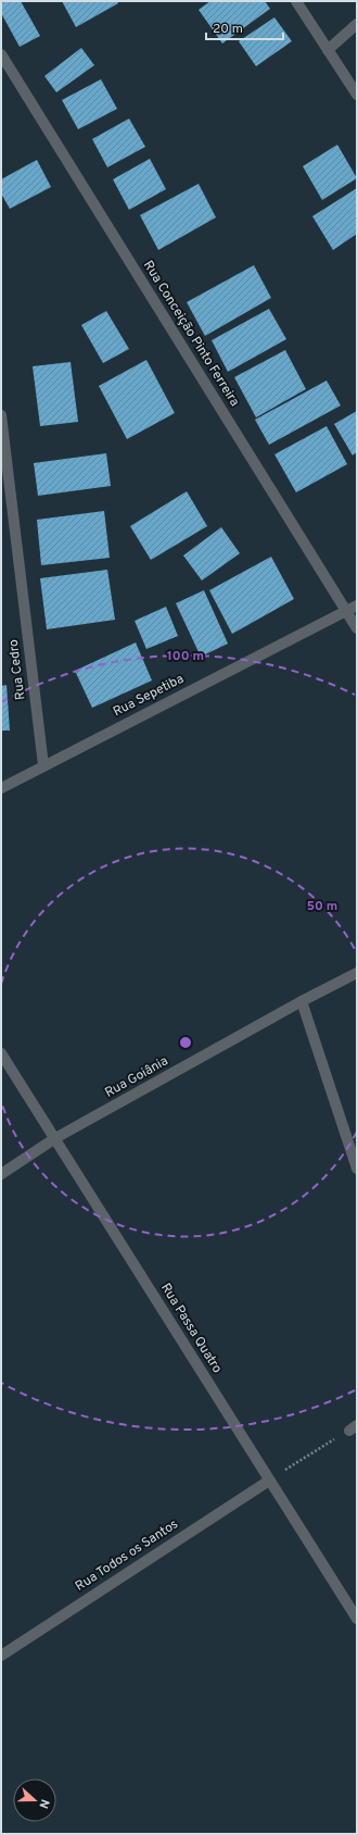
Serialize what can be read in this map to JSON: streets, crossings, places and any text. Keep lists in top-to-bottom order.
{
  "streets": {
    "street": [
      "Rua Conceição Pinto Ferreira",
      "Rua Cedro",
      "Rua Sepetiba",
      "Rua Goiânia",
      "Rua Passa Quatro",
      "Rua Todos os Santos"
    ]
  },
  "crossings": [
    ["Rua Conceição Pinto Ferreira", "Rua Sepetiba"],
    ["Rua Cedro", "Rua Sepetiba"],
    ["Rua Goiânia", "Rua Passa Quatro"],
    ["Rua Passa Quatro", "Rua Todos os Santos"]
  ],
  "scale_bar": "20 m",
  "north": "right",
  "rings": ["100 m", "50 m"]
}
